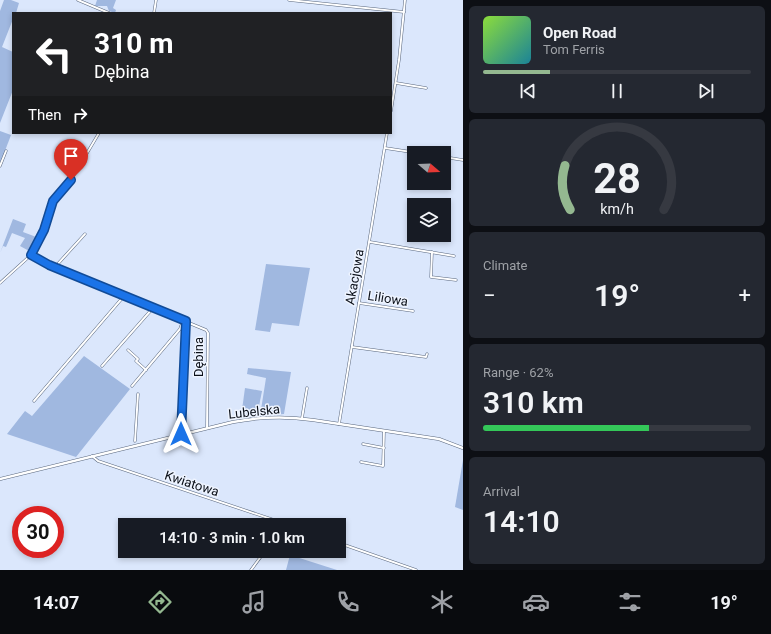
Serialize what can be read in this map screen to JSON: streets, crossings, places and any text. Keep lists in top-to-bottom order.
{
  "streets": {
    "street": [
      "Akacjowa",
      "Liliowa",
      "Dębina",
      "Lubelska",
      "Kwiatowa"
    ]
  },
  "crossings": [
    ["Akacjowa", "Liliowa"],
    ["Akacjowa", "Lubelska"],
    ["Dębina", "Lubelska"],
    ["Lubelska", "Kwiatowa"]
  ],
  "north": "right",
  "page": {
    "turn": ["310 m", "Dębina"],
    "song": ["Open Road", "Tom Ferris"],
    "then": "Then",
    "tile": [
      "Climate",
      ["Range · 62%", "310 km"],
      ["Arrival", "14:10"]
    ],
    "heat": ["−", "19°", "+"],
    "limit": "30",
    "trip": "14:10 · 3 min · 1.0 km",
    "tabs": ["14:07", "19°"],
    "gauge": ["28", "km/h"]
  }
}
